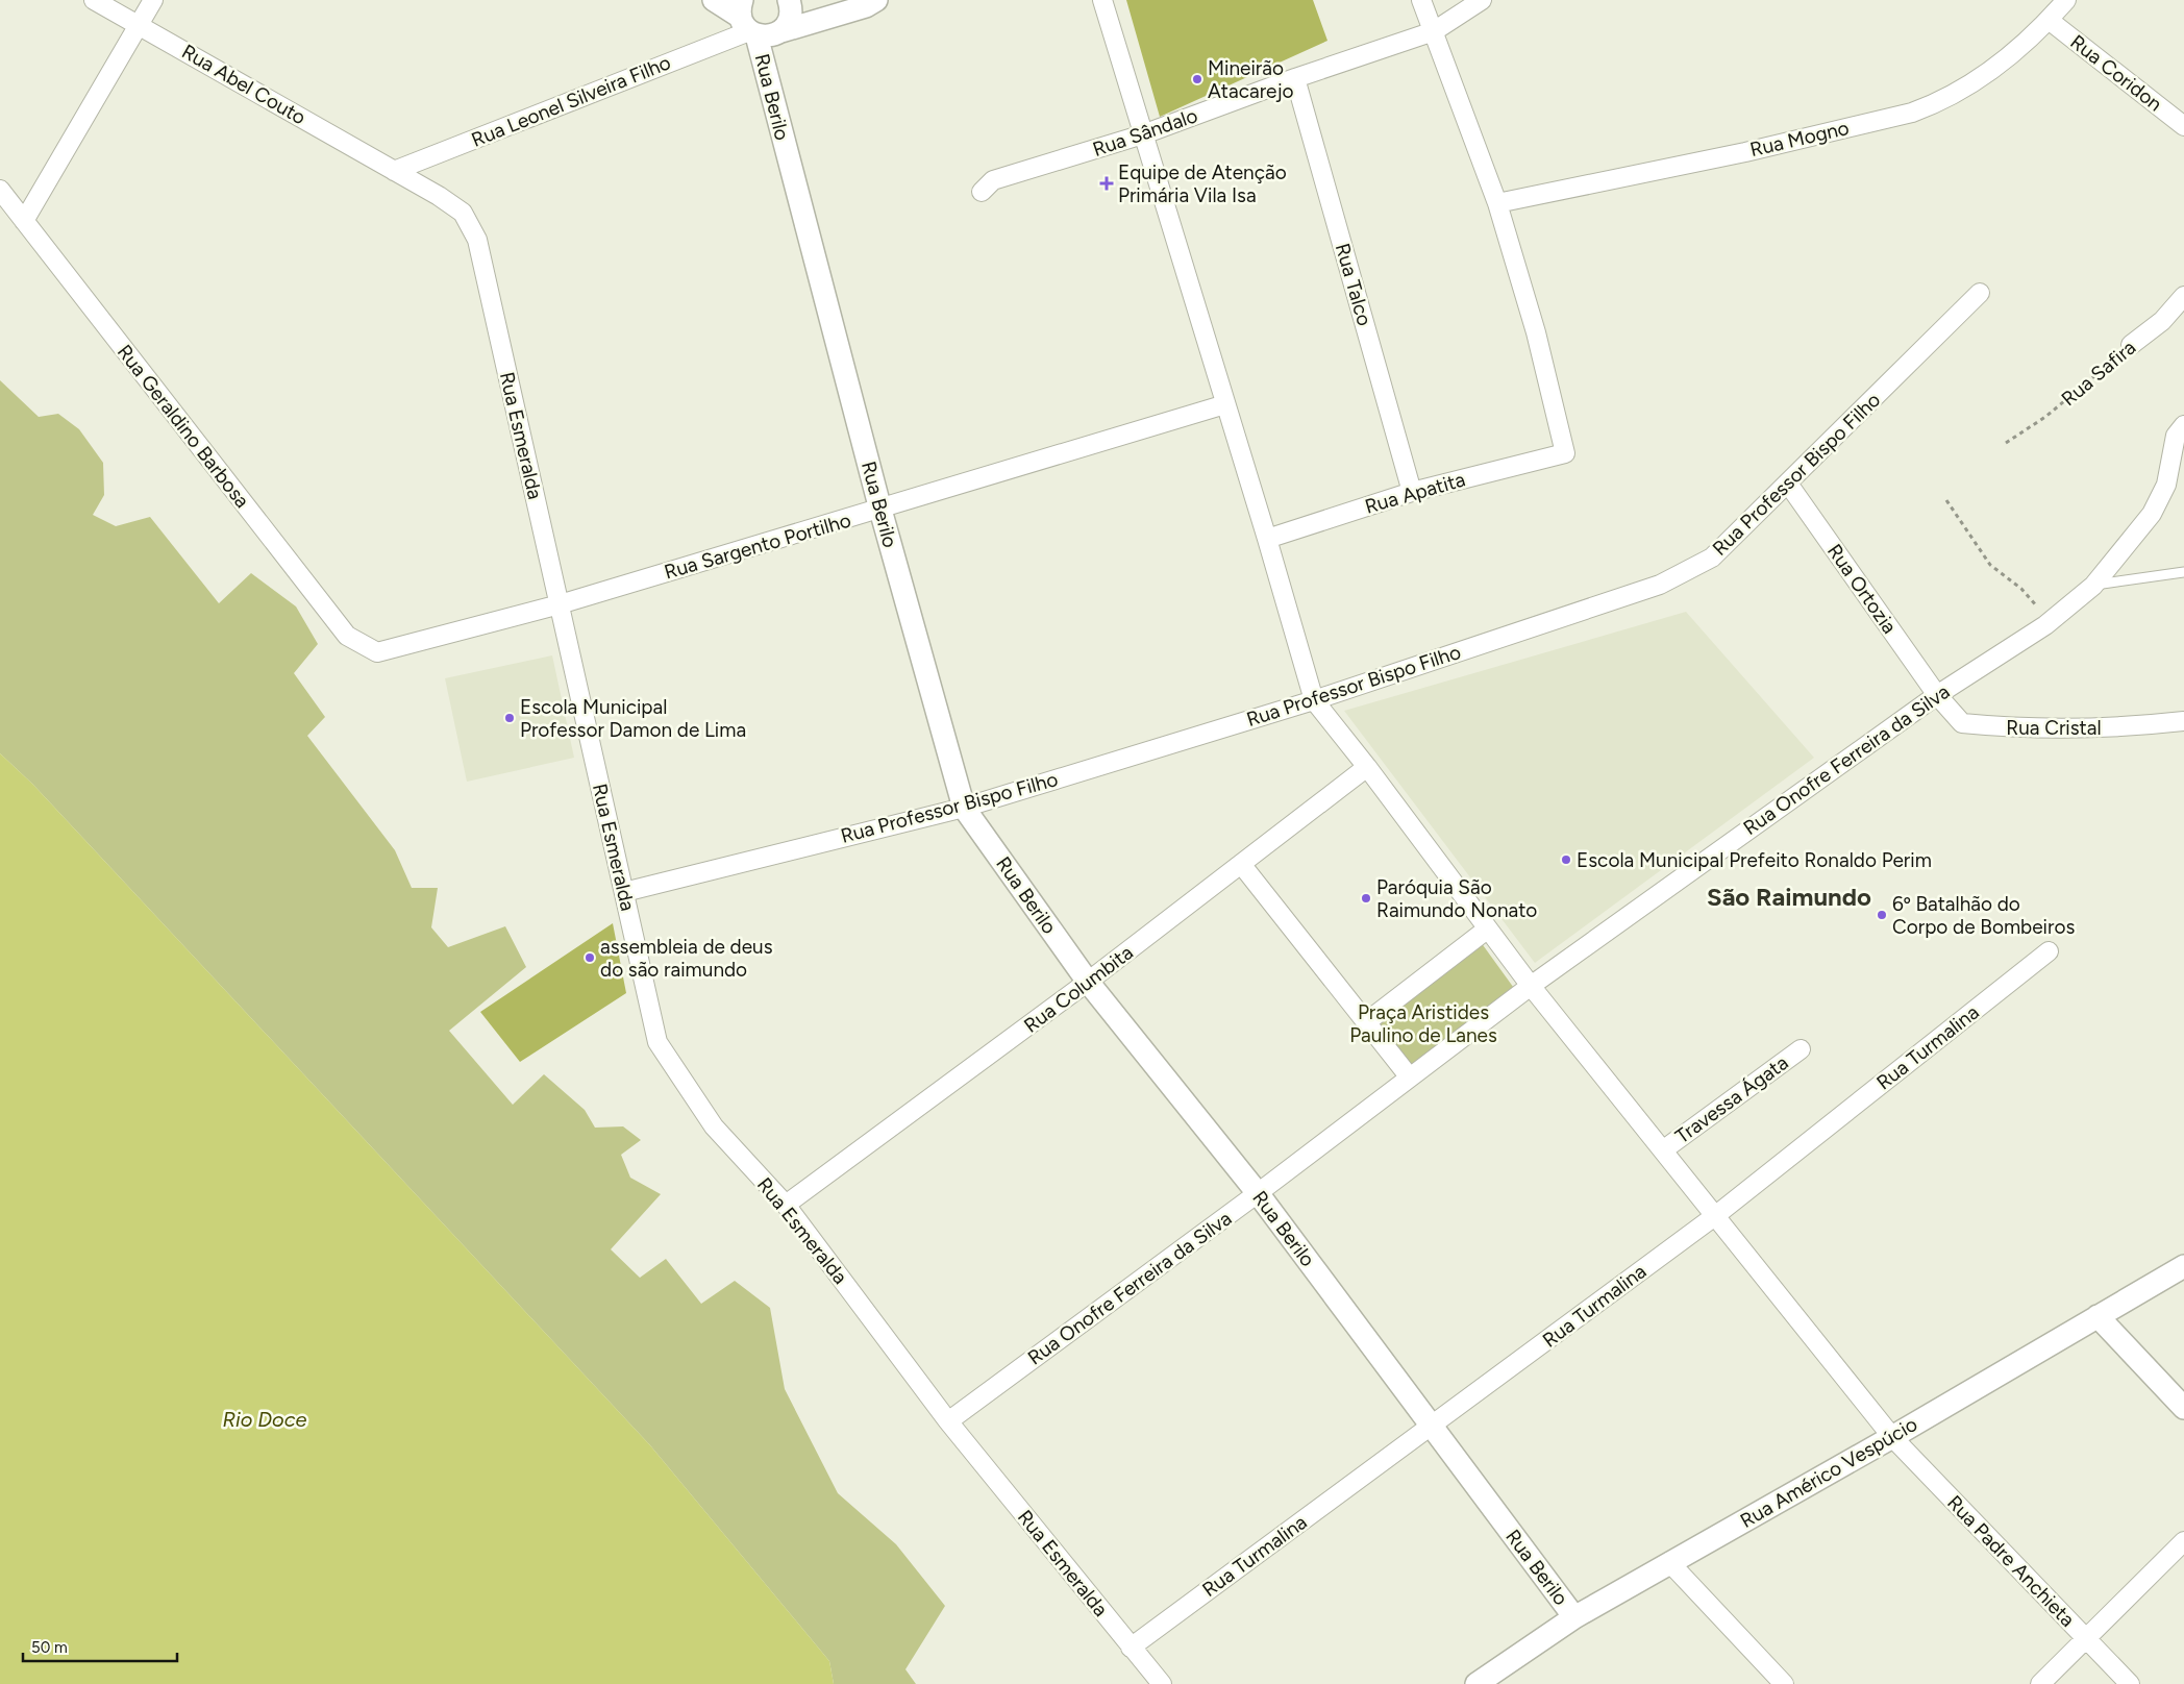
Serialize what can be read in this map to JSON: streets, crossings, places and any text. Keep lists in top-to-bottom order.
{
  "streets": {
    "street": [
      "Rua Coridon",
      "Rua Abel Couto",
      "Rua Berilo",
      "Rua Leonel Silveira Filho",
      "Rua Sândalo",
      "Rua Mogno",
      "Rua Talco",
      "Rua Safira",
      "Rua Geraldino Barbosa",
      "Rua Esmeralda",
      "Rua Professor Bispo Filho",
      "Rua Apatita",
      "Rua Sargento Portilho",
      "Rua Ortozia",
      "Rua Cristal",
      "Rua Onofre Ferreira da Silva",
      "Rua Columbita",
      "Rua Turmalina",
      "Travessa Ágata",
      "Rua Américo Vespúcio",
      "Rua Padre Anchieta"
    ]
  },
  "crossings": [
    ["Rua Coridon", "Rua Mogno"],
    ["Rua Abel Couto", "Rua Leonel Silveira Filho"],
    ["Rua Abel Couto", "Rua Esmeralda"],
    ["Rua Berilo", "Rua Leonel Silveira Filho"],
    ["Rua Berilo", "Rua Professor Bispo Filho"],
    ["Rua Berilo", "Rua Sargento Portilho"],
    ["Rua Berilo", "Rua Onofre Ferreira da Silva"],
    ["Rua Berilo", "Rua Columbita"],
    ["Rua Berilo", "Rua Turmalina"],
    ["Rua Berilo", "Rua Américo Vespúcio"],
    ["Rua Leonel Silveira Filho", "Rua Esmeralda"],
    ["Rua Sândalo", "Rua Talco"],
    ["Rua Mogno", "Rua Apatita"],
    ["Rua Talco", "Rua Apatita"],
    ["Rua Geraldino Barbosa", "Rua Sargento Portilho"],
    ["Rua Esmeralda", "Rua Professor Bispo Filho"],
    ["Rua Esmeralda", "Rua Sargento Portilho"],
    ["Rua Esmeralda", "Rua Onofre Ferreira da Silva"],
    ["Rua Esmeralda", "Rua Columbita"],
    ["Rua Esmeralda", "Rua Turmalina"],
    ["Rua Professor Bispo Filho", "Rua Ortozia"],
    ["Rua Professor Bispo Filho", "Rua Padre Anchieta"],
    ["Rua Ortozia", "Rua Cristal"],
    ["Rua Ortozia", "Rua Onofre Ferreira da Silva"],
    ["Rua Cristal", "Rua Onofre Ferreira da Silva"],
    ["Rua Onofre Ferreira da Silva", "Rua Padre Anchieta"],
    ["Rua Columbita", "Rua Padre Anchieta"],
    ["Rua Turmalina", "Rua Padre Anchieta"],
    ["Travessa Ágata", "Rua Padre Anchieta"],
    ["Rua Américo Vespúcio", "Rua Padre Anchieta"]
  ],
  "districts": ["São Raimundo"],
  "water": ["Rio Doce"],
  "parks": ["Praça Aristides Paulino de Lanes"],
  "places": {
    "other": [
      "Mineirão Atacarejo",
      "Escola Municipal Professor Damon de Lima",
      "Escola Municipal Prefeito Ronaldo Perim",
      "Paróquia São Raimundo Nonato",
      "6º Batalhão do Corpo de Bombeiros",
      "assembleia de deus do são raimundo"
    ],
    "health": ["Equipe de Atenção Primária Vila Isa"]
  },
  "scale_bar": "50 m"
}
